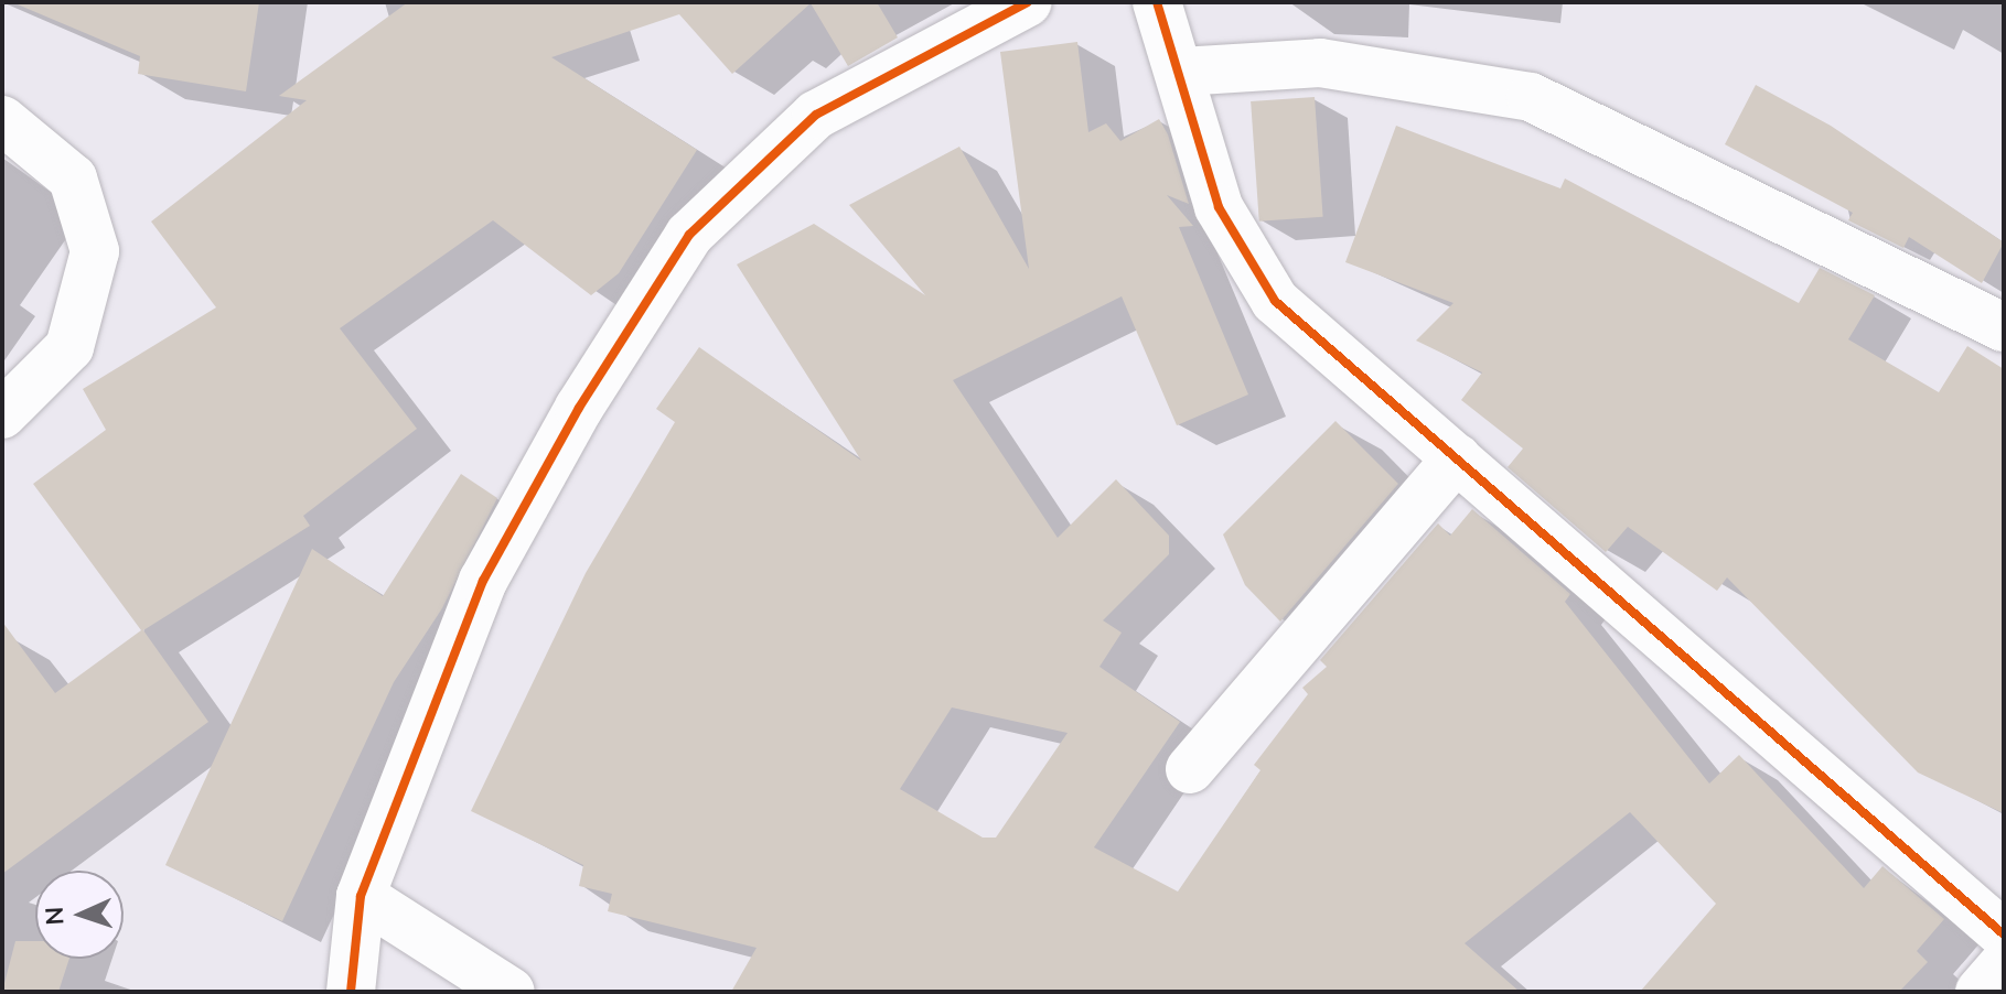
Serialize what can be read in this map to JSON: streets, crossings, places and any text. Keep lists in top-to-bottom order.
{
  "north": "left"
}
